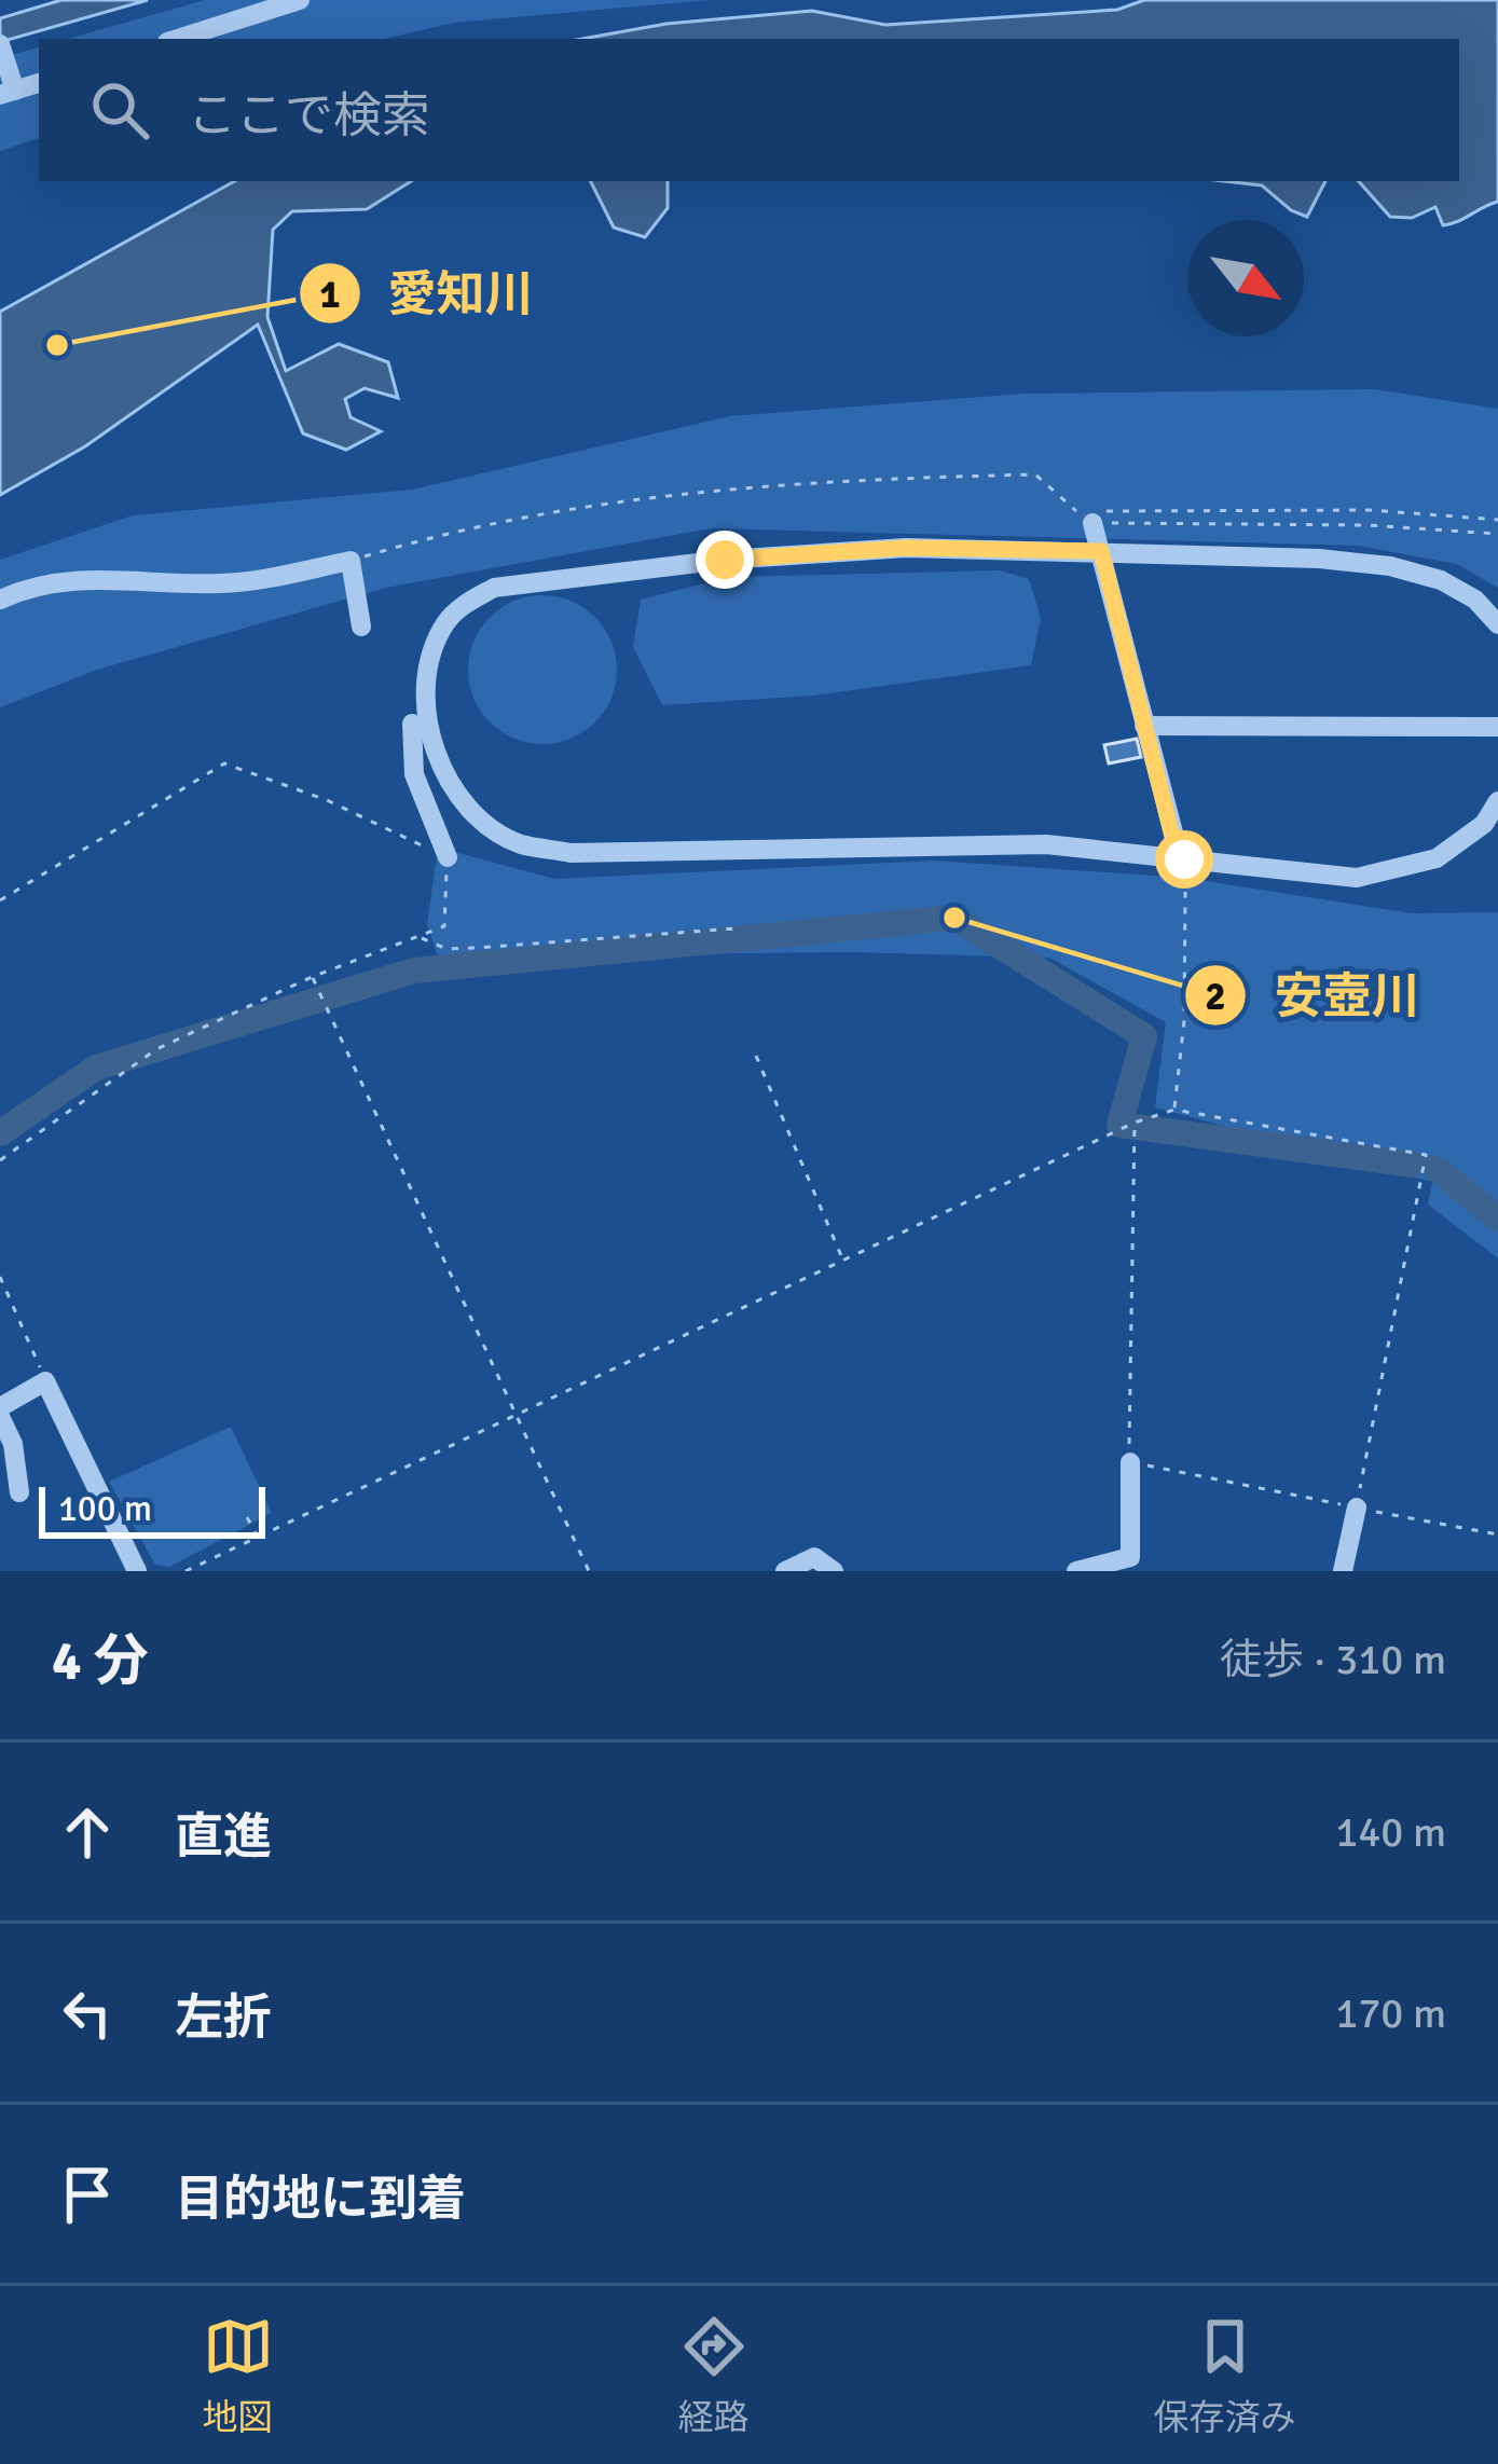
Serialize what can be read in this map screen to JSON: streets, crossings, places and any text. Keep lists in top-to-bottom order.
{
  "places": ["愛知川", "安壺川"],
  "scale_bar": "100 m",
  "north": "bottom right",
  "page": {
    "search": "ここで検索",
    "scale": "100 m",
    "heading": ["4 分", "徒歩 · 310 m"],
    "list": [
      ["直進", "140 m"],
      ["左折", "170 m"],
      "目的地に到着"
    ],
    "nav": ["地図", "経路", "保存済み"]
  }
}
